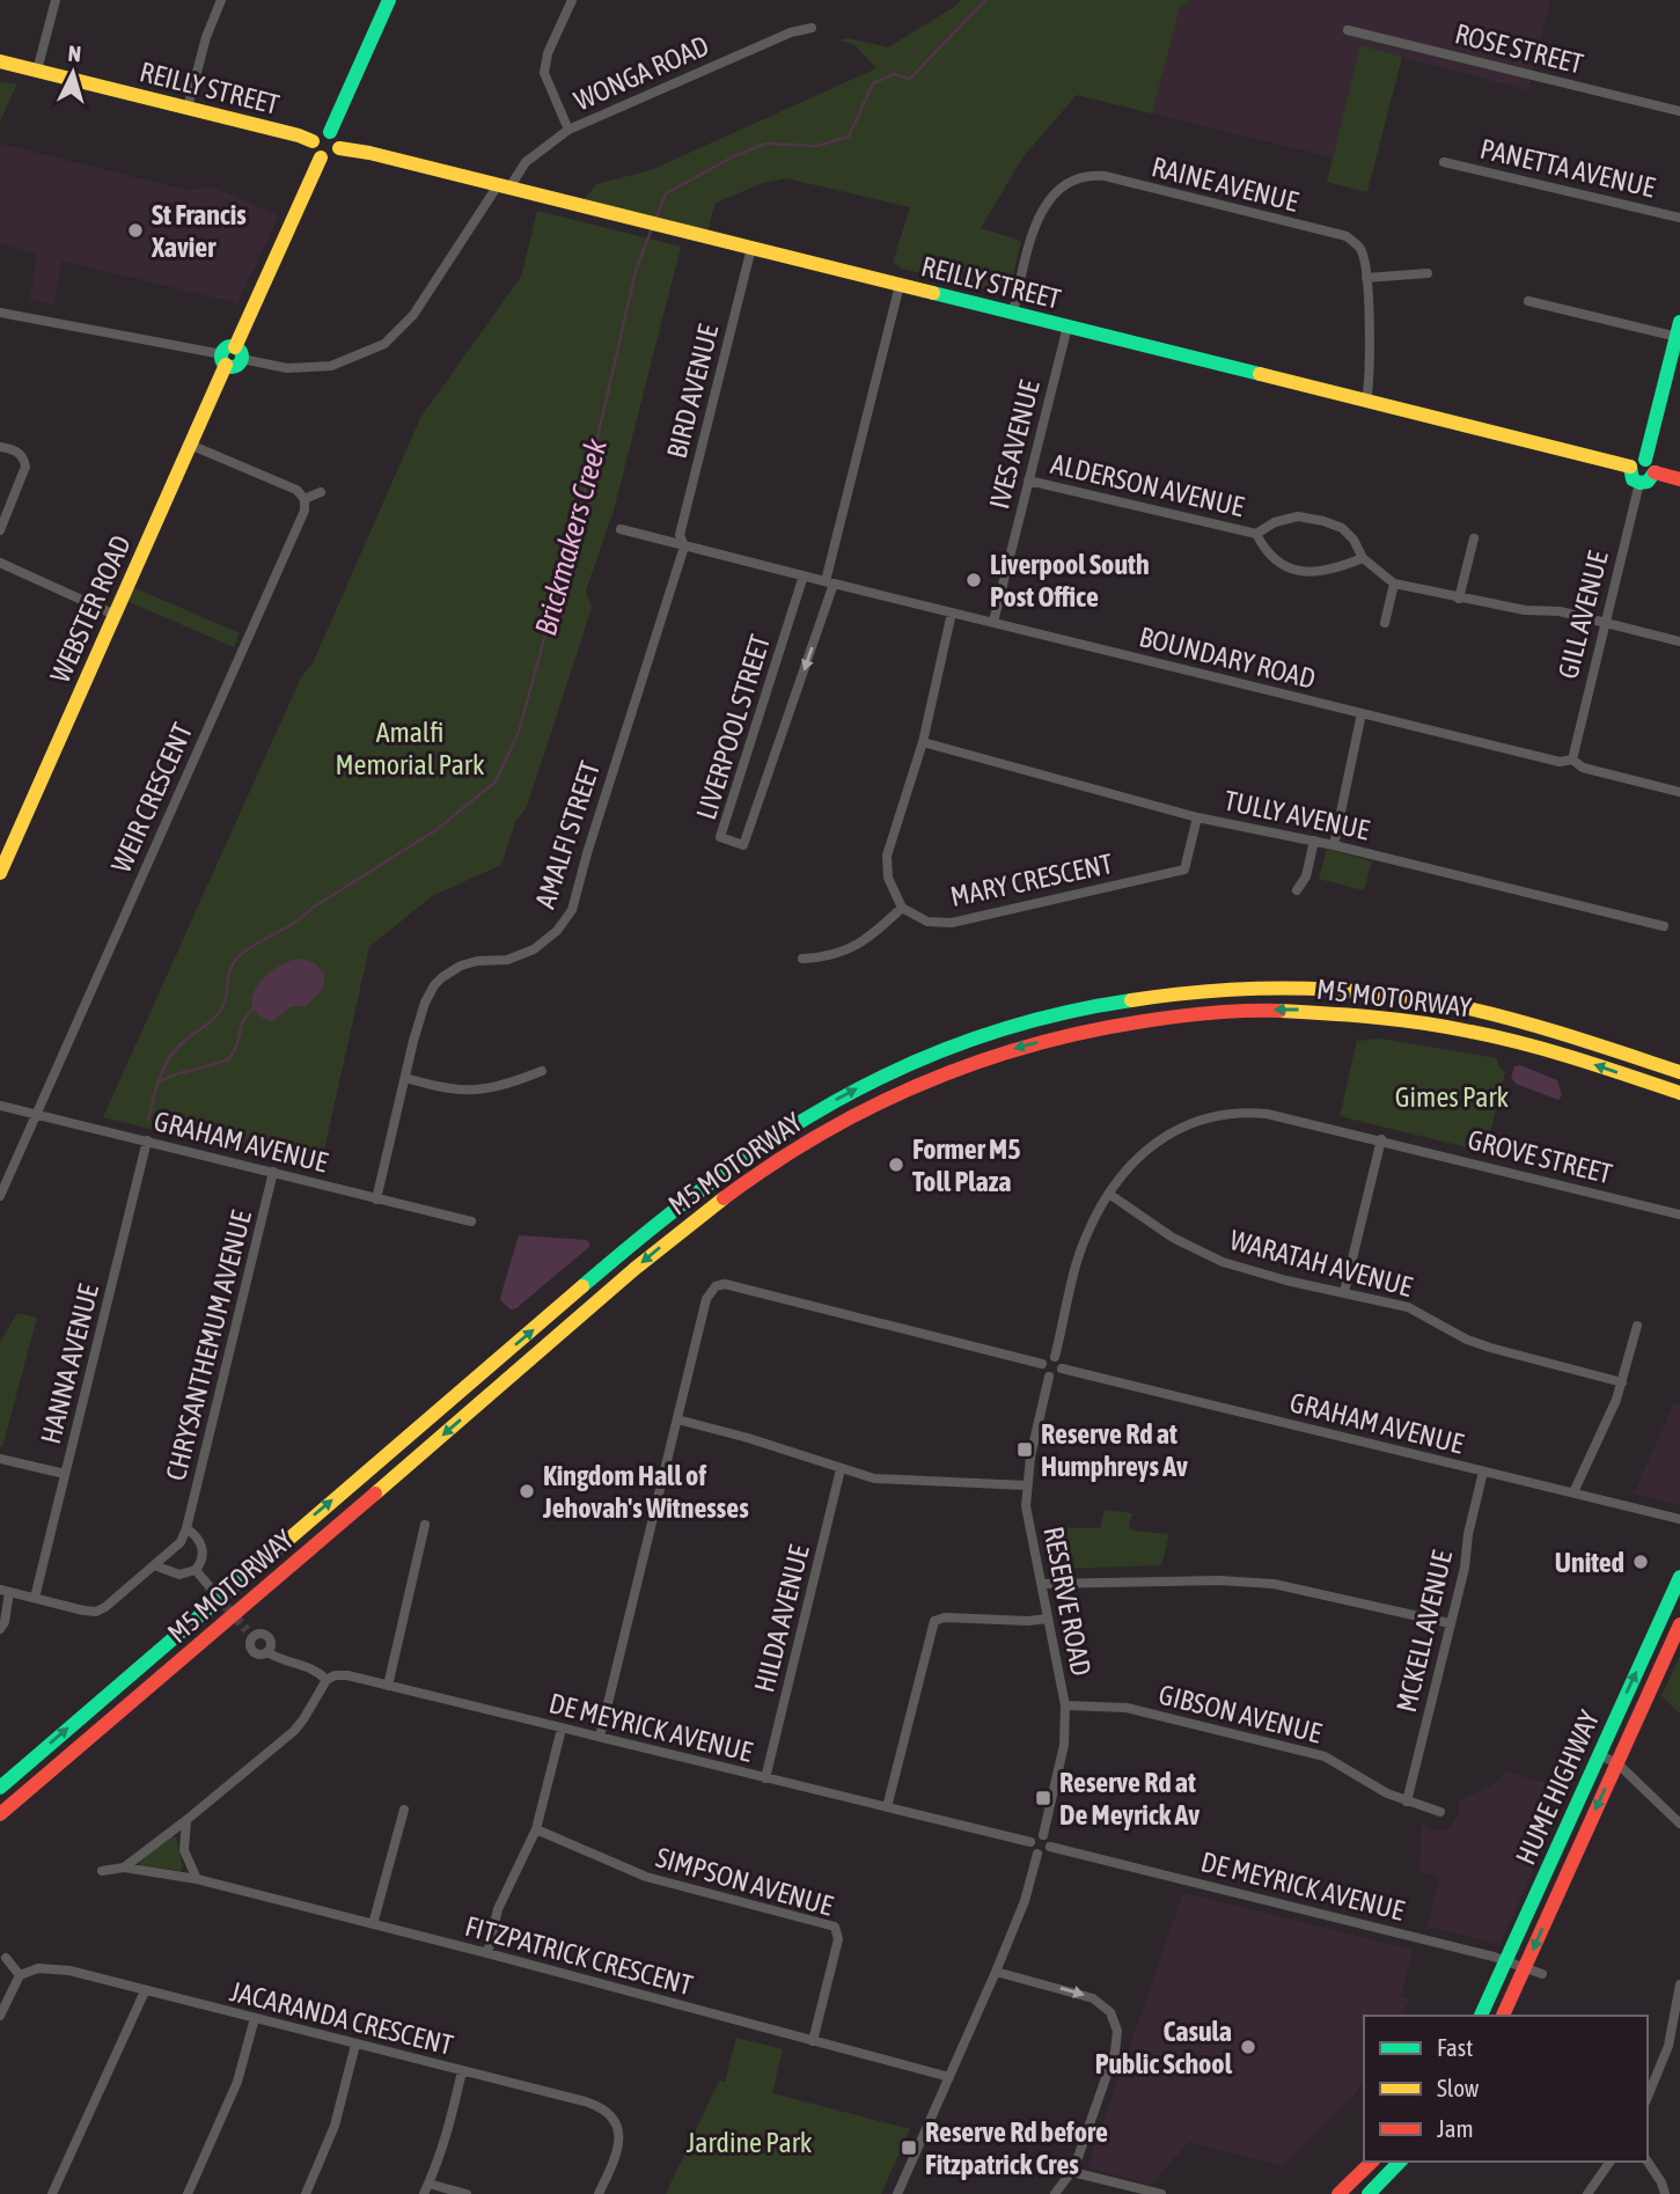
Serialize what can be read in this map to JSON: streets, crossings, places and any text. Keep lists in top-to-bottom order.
{
  "streets": {
    "main road": [
      "REILLY STREET",
      "WEBSTER ROAD",
      "M5 MOTORWAY",
      "HUME HIGHWAY"
    ],
    "street": [
      "ROSE STREET",
      "WONGA ROAD",
      "PANETTA AVENUE",
      "RAINE AVENUE",
      "BIRD AVENUE",
      "IVES AVENUE",
      "ALDERSON AVENUE",
      "GILL AVENUE",
      "BOUNDARY ROAD",
      "LIVERPOOL STREET",
      "WEIR CRESCENT",
      "TULLY AVENUE",
      "AMALFI STREET",
      "MARY CRESCENT",
      "GRAHAM AVENUE",
      "GROVE STREET",
      "WARATAH AVENUE",
      "CHRYSANTHEMUM AVENUE",
      "HANNA AVENUE",
      "RESERVE ROAD",
      "HILDA AVENUE",
      "MCKELL AVENUE",
      "GIBSON AVENUE",
      "DE MEYRICK AVENUE",
      "SIMPSON AVENUE",
      "FITZPATRICK CRESCENT",
      "JACARANDA CRESCENT"
    ]
  },
  "crossings": [
    ["WONGA ROAD", "REILLY STREET"],
    ["WONGA ROAD", "WEBSTER ROAD"],
    ["REILLY STREET", "RAINE AVENUE"],
    ["REILLY STREET", "BIRD AVENUE"],
    ["REILLY STREET", "IVES AVENUE"],
    ["REILLY STREET", "WEBSTER ROAD"],
    ["REILLY STREET", "GILL AVENUE"],
    ["REILLY STREET", "LIVERPOOL STREET"],
    ["BIRD AVENUE", "BOUNDARY ROAD"],
    ["BIRD AVENUE", "AMALFI STREET"],
    ["IVES AVENUE", "ALDERSON AVENUE"],
    ["IVES AVENUE", "BOUNDARY ROAD"],
    ["ALDERSON AVENUE", "GILL AVENUE"],
    ["GILL AVENUE", "BOUNDARY ROAD"],
    ["BOUNDARY ROAD", "LIVERPOOL STREET"],
    ["BOUNDARY ROAD", "AMALFI STREET"],
    ["WEIR CRESCENT", "GRAHAM AVENUE"],
    ["TULLY AVENUE", "MARY CRESCENT"],
    ["AMALFI STREET", "GRAHAM AVENUE"],
    ["GRAHAM AVENUE", "GROVE STREET"],
    ["GRAHAM AVENUE", "CHRYSANTHEMUM AVENUE"],
    ["GRAHAM AVENUE", "HANNA AVENUE"],
    ["GRAHAM AVENUE", "RESERVE ROAD"],
    ["GRAHAM AVENUE", "MCKELL AVENUE"],
    ["GROVE STREET", "WARATAH AVENUE"],
    ["GROVE STREET", "RESERVE ROAD"],
    ["RESERVE ROAD", "GIBSON AVENUE"],
    ["RESERVE ROAD", "DE MEYRICK AVENUE"],
    ["HILDA AVENUE", "DE MEYRICK AVENUE"],
    ["MCKELL AVENUE", "GIBSON AVENUE"],
    ["DE MEYRICK AVENUE", "HUME HIGHWAY"],
    ["DE MEYRICK AVENUE", "FITZPATRICK CRESCENT"],
    ["SIMPSON AVENUE", "FITZPATRICK CRESCENT"]
  ],
  "water": ["Brickmakers Creek"],
  "parks": ["Amalfi Memorial Park", "Gimes Park", "Jardine Park"],
  "places": {
    "other": [
      "St Francis Xavier",
      "Liverpool South Post Office",
      "Former M5 Toll Plaza",
      "Kingdom Hall of Jehovah's Witnesses",
      "United",
      "Casula Public School"
    ],
    "transit": ["Reserve Rd at Humphreys Av", "Reserve Rd at De Meyrick Av", "Reserve Rd before Fitzpatrick Cres"]
  },
  "legend": ["Fast", "Slow", "Jam"],
  "north": "top"
}
